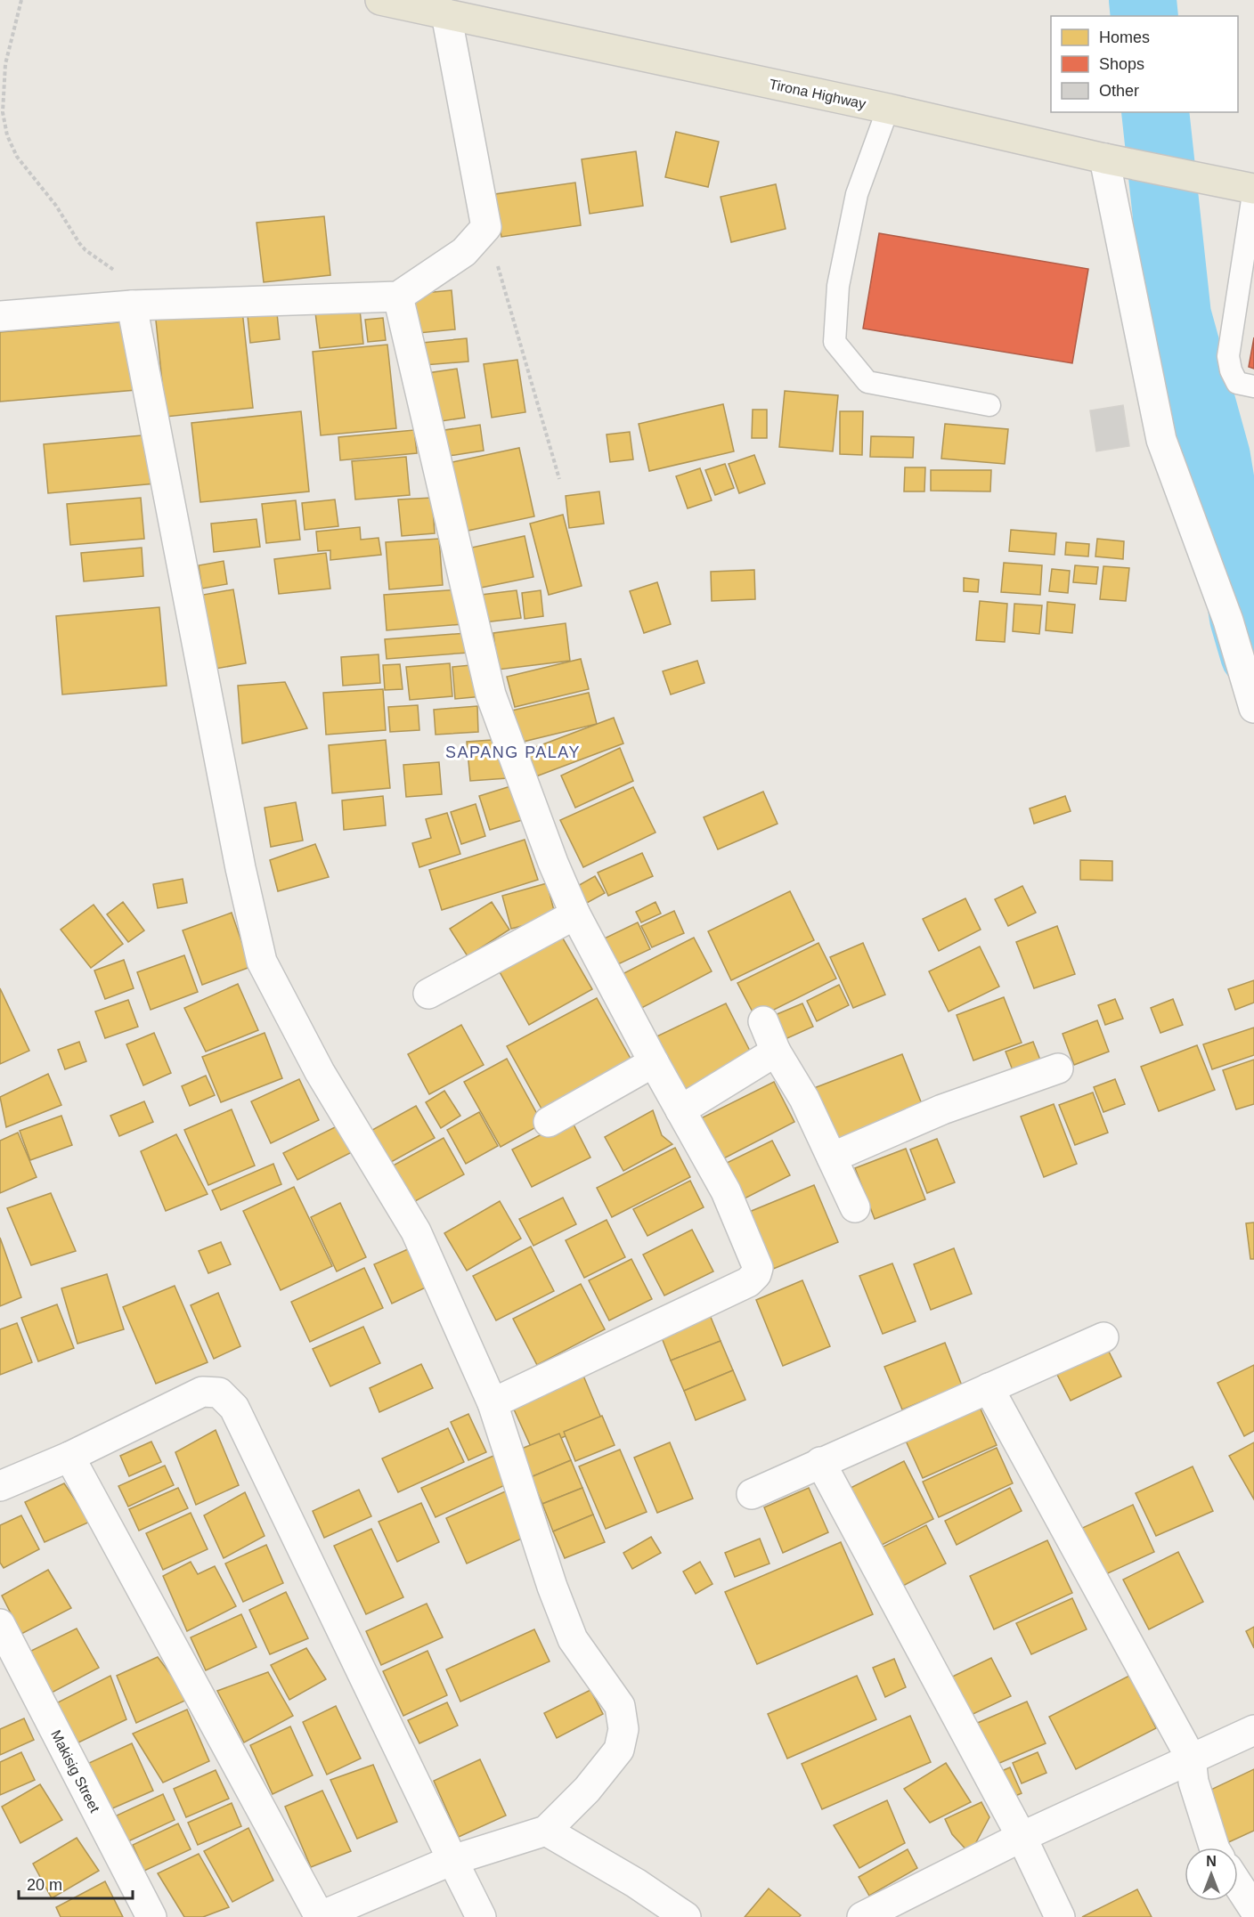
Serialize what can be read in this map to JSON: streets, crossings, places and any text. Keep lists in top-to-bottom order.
{
  "streets": {
    "main road": ["Tirona Highway"],
    "street": ["Makisig Street"]
  },
  "districts": ["SAPANG PALAY"],
  "legend": ["Homes", "Shops", "Other"],
  "scale_bar": "20 m",
  "north": "top"
}
